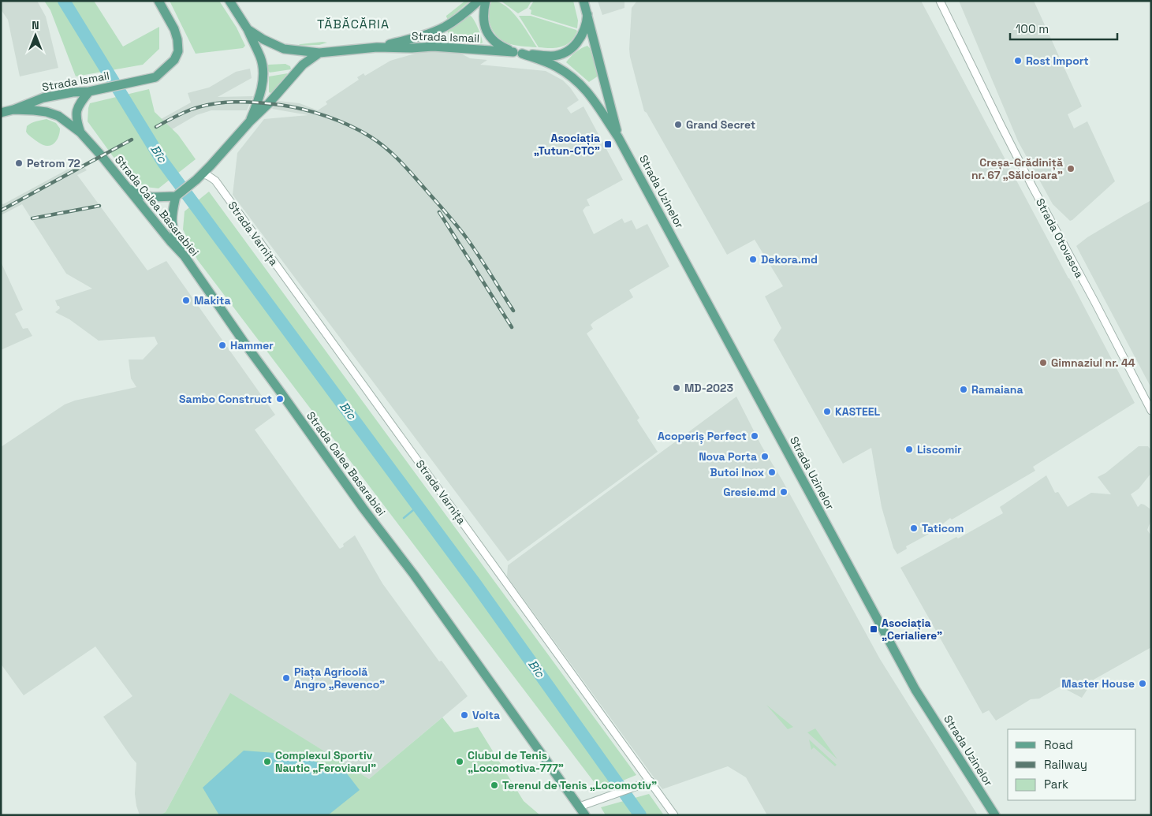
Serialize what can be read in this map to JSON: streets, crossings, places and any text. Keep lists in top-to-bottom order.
{
  "streets": {
    "main road": ["Strada Ismail", "Strada Uzinelor", "Strada Calea Basarabiei"],
    "street": ["Strada Varnița", "Strada Otovasca"]
  },
  "crossings": [
    ["Strada Ismail", "Strada Uzinelor"],
    ["Strada Ismail", "Strada Calea Basarabiei"]
  ],
  "districts": ["TĂBĂCĂRIA"],
  "water": ["Bîc"],
  "places": {
    "other": [
      "Rost Import",
      "Grand Secret",
      "Petrom 72",
      "Creșa-Grădiniță nr. 67 „Sălcioara”",
      "Dekora.md",
      "Makita",
      "Hammer",
      "Gimnaziul nr. 44",
      "MD-2023",
      "Ramaiana",
      "Sambo Construct",
      "KASTEEL",
      "Acoperiș Perfect",
      "Liscomir",
      "Nova Porta",
      "Butoi Inox",
      "Gresie.md",
      "Taticom",
      "Piața Agricolă Angro „Revenco”",
      "Master House",
      "Volta",
      "Complexul Sportiv Nautic „Feroviarul”",
      "Clubul de Tenis „Locomotiva-777”",
      "Terenul de Tenis „Locomotiv”"
    ],
    "transit": ["Asociația „Tutun-CTC”", "Asociația „Cerialiere”"]
  },
  "legend": ["Road", "Railway", "Park"],
  "scale_bar": "100 m",
  "north": "top"
}
